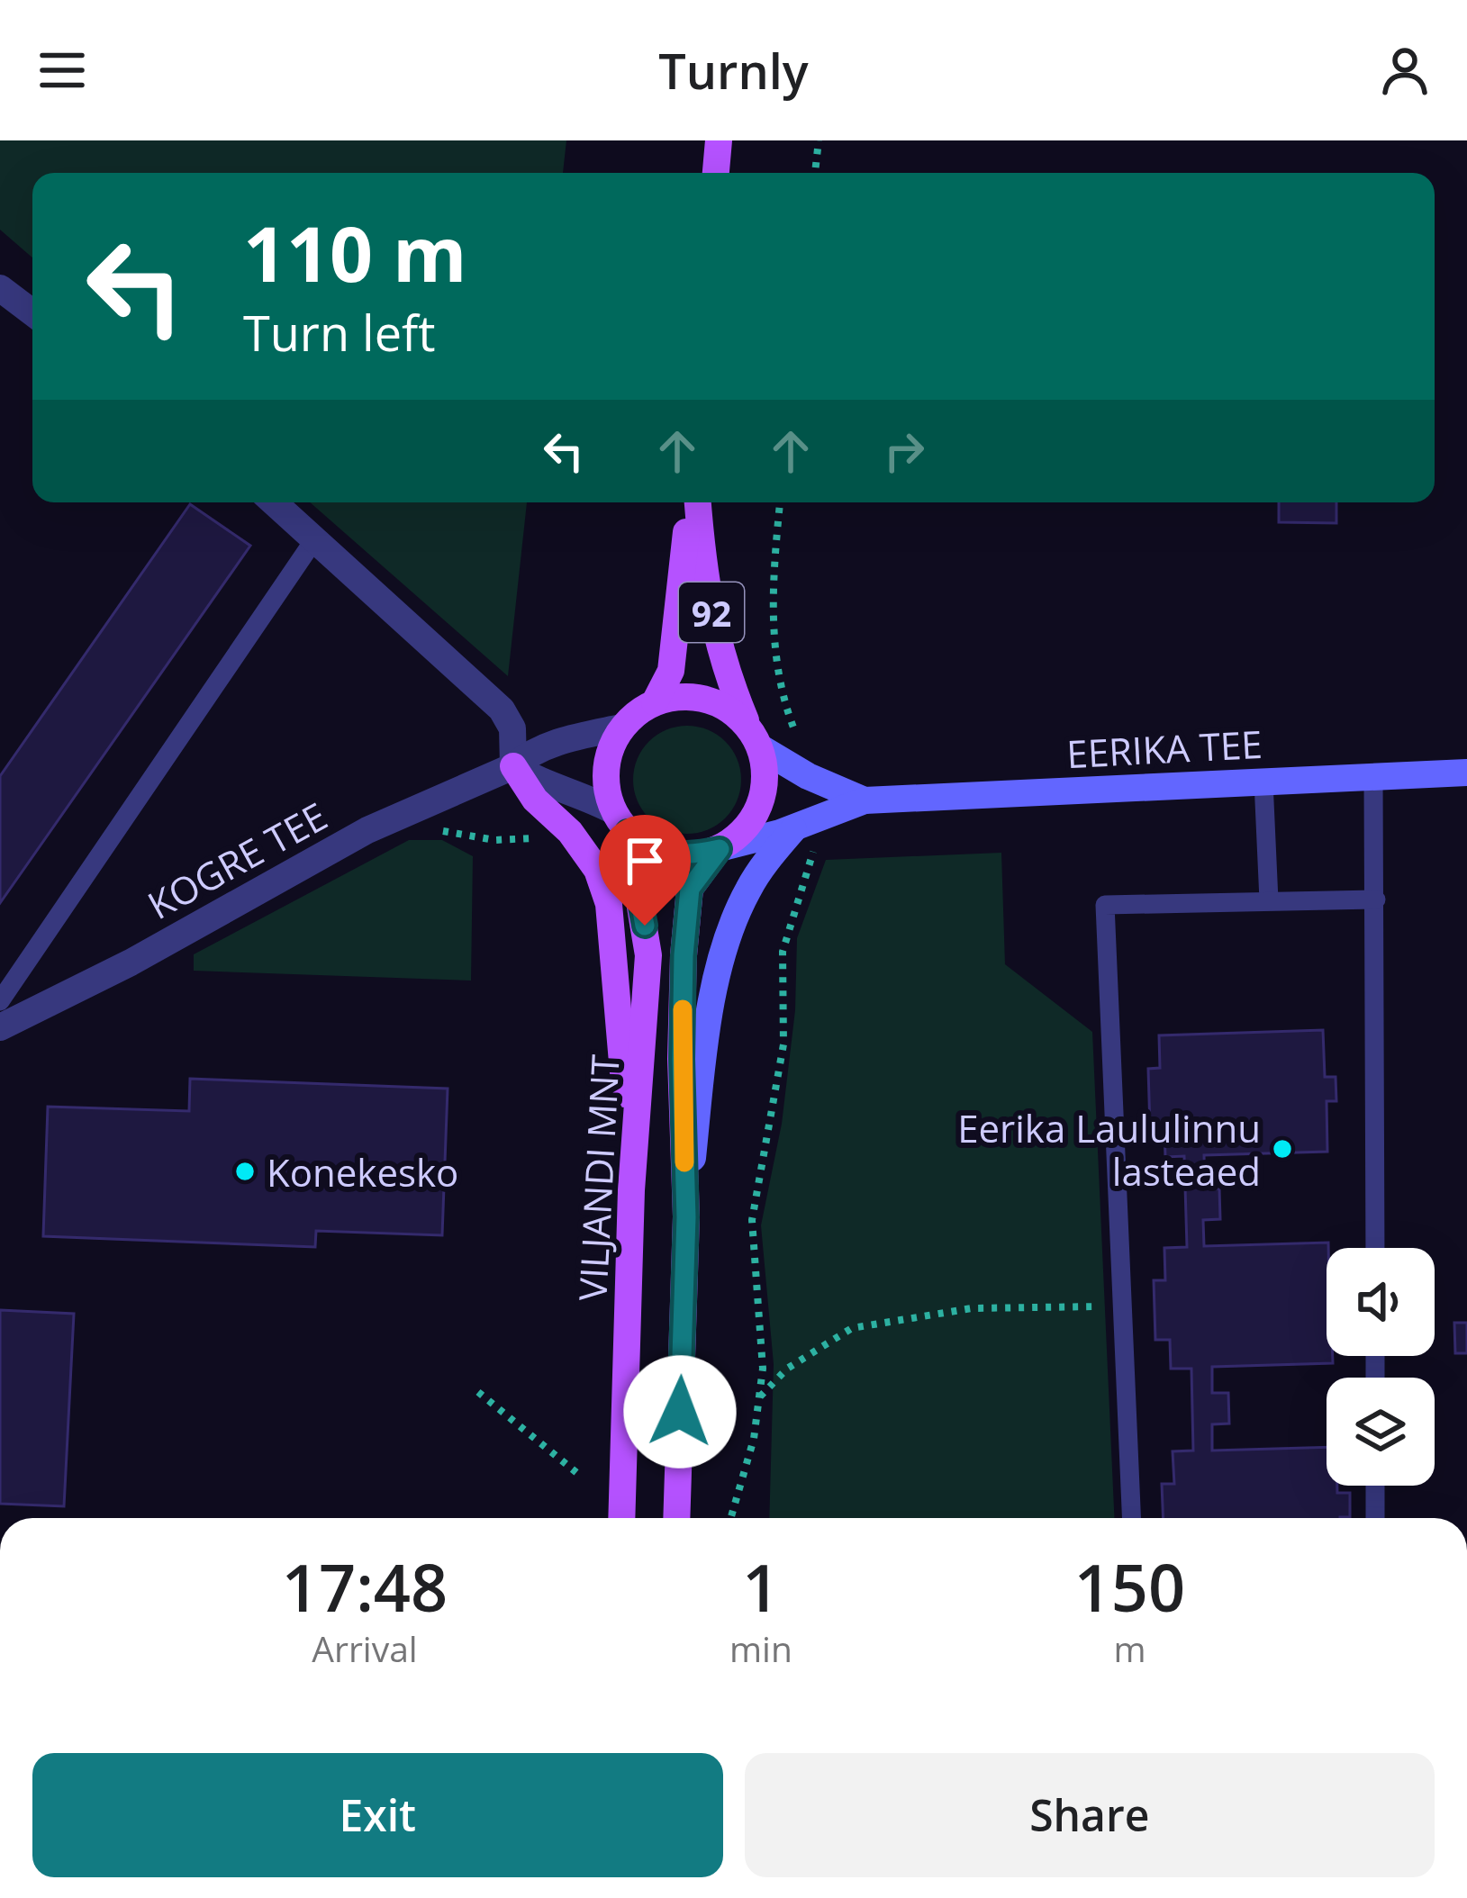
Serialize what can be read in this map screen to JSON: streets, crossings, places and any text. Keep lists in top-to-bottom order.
{
  "streets": {
    "main road": ["92", "VILJANDI MNT"],
    "street": ["EERIKA TEE", "KOGRE TEE"]
  },
  "crossings": [
    ["92", "EERIKA TEE"],
    ["92", "KOGRE TEE"],
    ["92", "VILJANDI MNT"],
    ["EERIKA TEE", "KOGRE TEE"],
    ["EERIKA TEE", "VILJANDI MNT"],
    ["KOGRE TEE", "VILJANDI MNT"]
  ],
  "places": ["Eerika Laululinnu lasteaed", "Konekesko"],
  "page": {
    "header": "Turnly",
    "turn": ["110 m", "Turn left"],
    "eta": [
      "17:48",
      "Arrival",
      "1",
      "min",
      "150",
      "m"
    ],
    "buttons": ["Exit", "Share"]
  }
}
